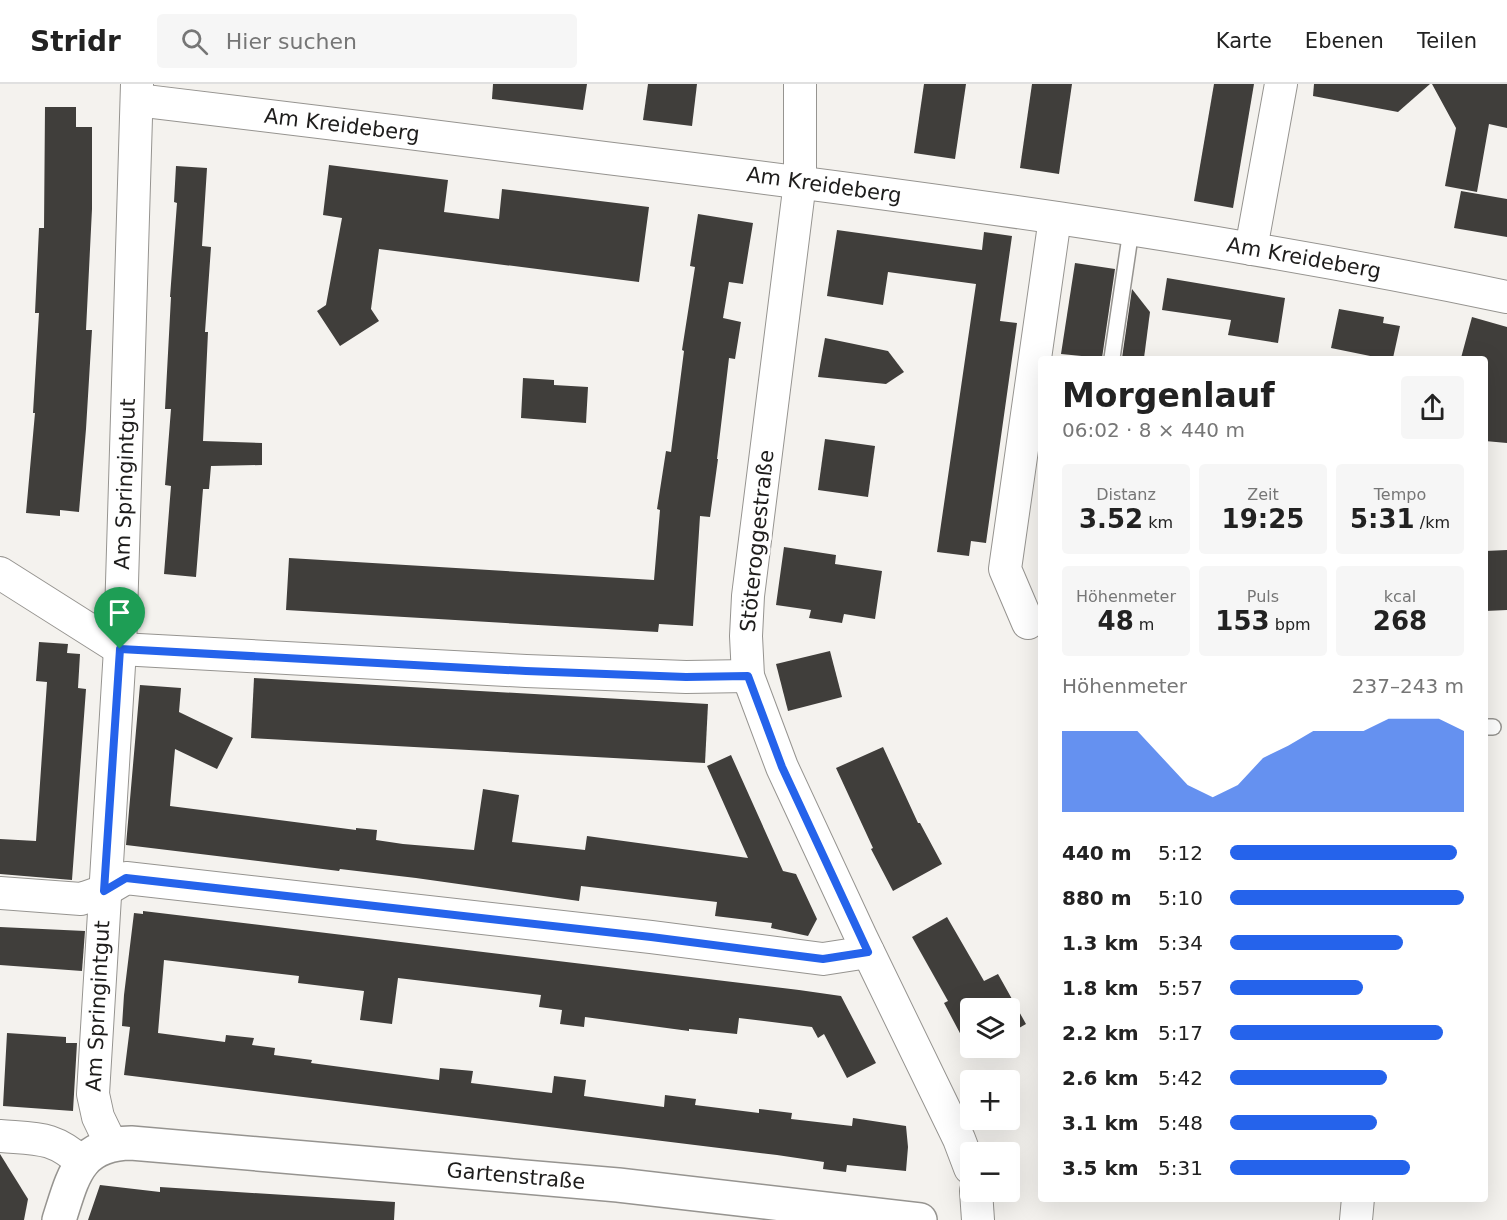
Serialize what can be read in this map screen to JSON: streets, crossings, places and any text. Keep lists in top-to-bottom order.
{
  "streets": {
    "main road": ["Gartenstraße"],
    "street": ["Am Kreideberg", "Am Springintgut", "Stöteroggestraße"]
  },
  "crossings": [
    ["Am Kreideberg", "Am Springintgut"],
    ["Am Kreideberg", "Stöteroggestraße"],
    ["Am Springintgut", "Gartenstraße"]
  ],
  "page": {
    "header": "Stridr",
    "search": "Hier suchen",
    "nav": ["Karte", "Ebenen", "Teilen"],
    "heading": ["Morgenlauf", "06:02 · 8 × 440 m"],
    "stats": [
      ["Distanz", "3.52 km"],
      ["Zeit", "19:25"],
      ["Tempo", "5:31 /km"],
      ["Höhenmeter", "48 m"],
      ["Puls", "153 bpm"],
      ["kcal", "268"]
    ],
    "chart": ["Höhenmeter", "237–243 m"],
    "list": [
      {
        "name": "440 m",
        "note": "5:12"
      },
      {
        "name": "880 m",
        "note": "5:10"
      },
      {
        "name": "1.3 km",
        "note": "5:34"
      },
      {
        "name": "1.8 km",
        "note": "5:57"
      },
      {
        "name": "2.2 km",
        "note": "5:17"
      },
      {
        "name": "2.6 km",
        "note": "5:42"
      },
      {
        "name": "3.1 km",
        "note": "5:48"
      },
      {
        "name": "3.5 km",
        "note": "5:31"
      }
    ],
    "map_buttons": ["+", "−"]
  }
}
